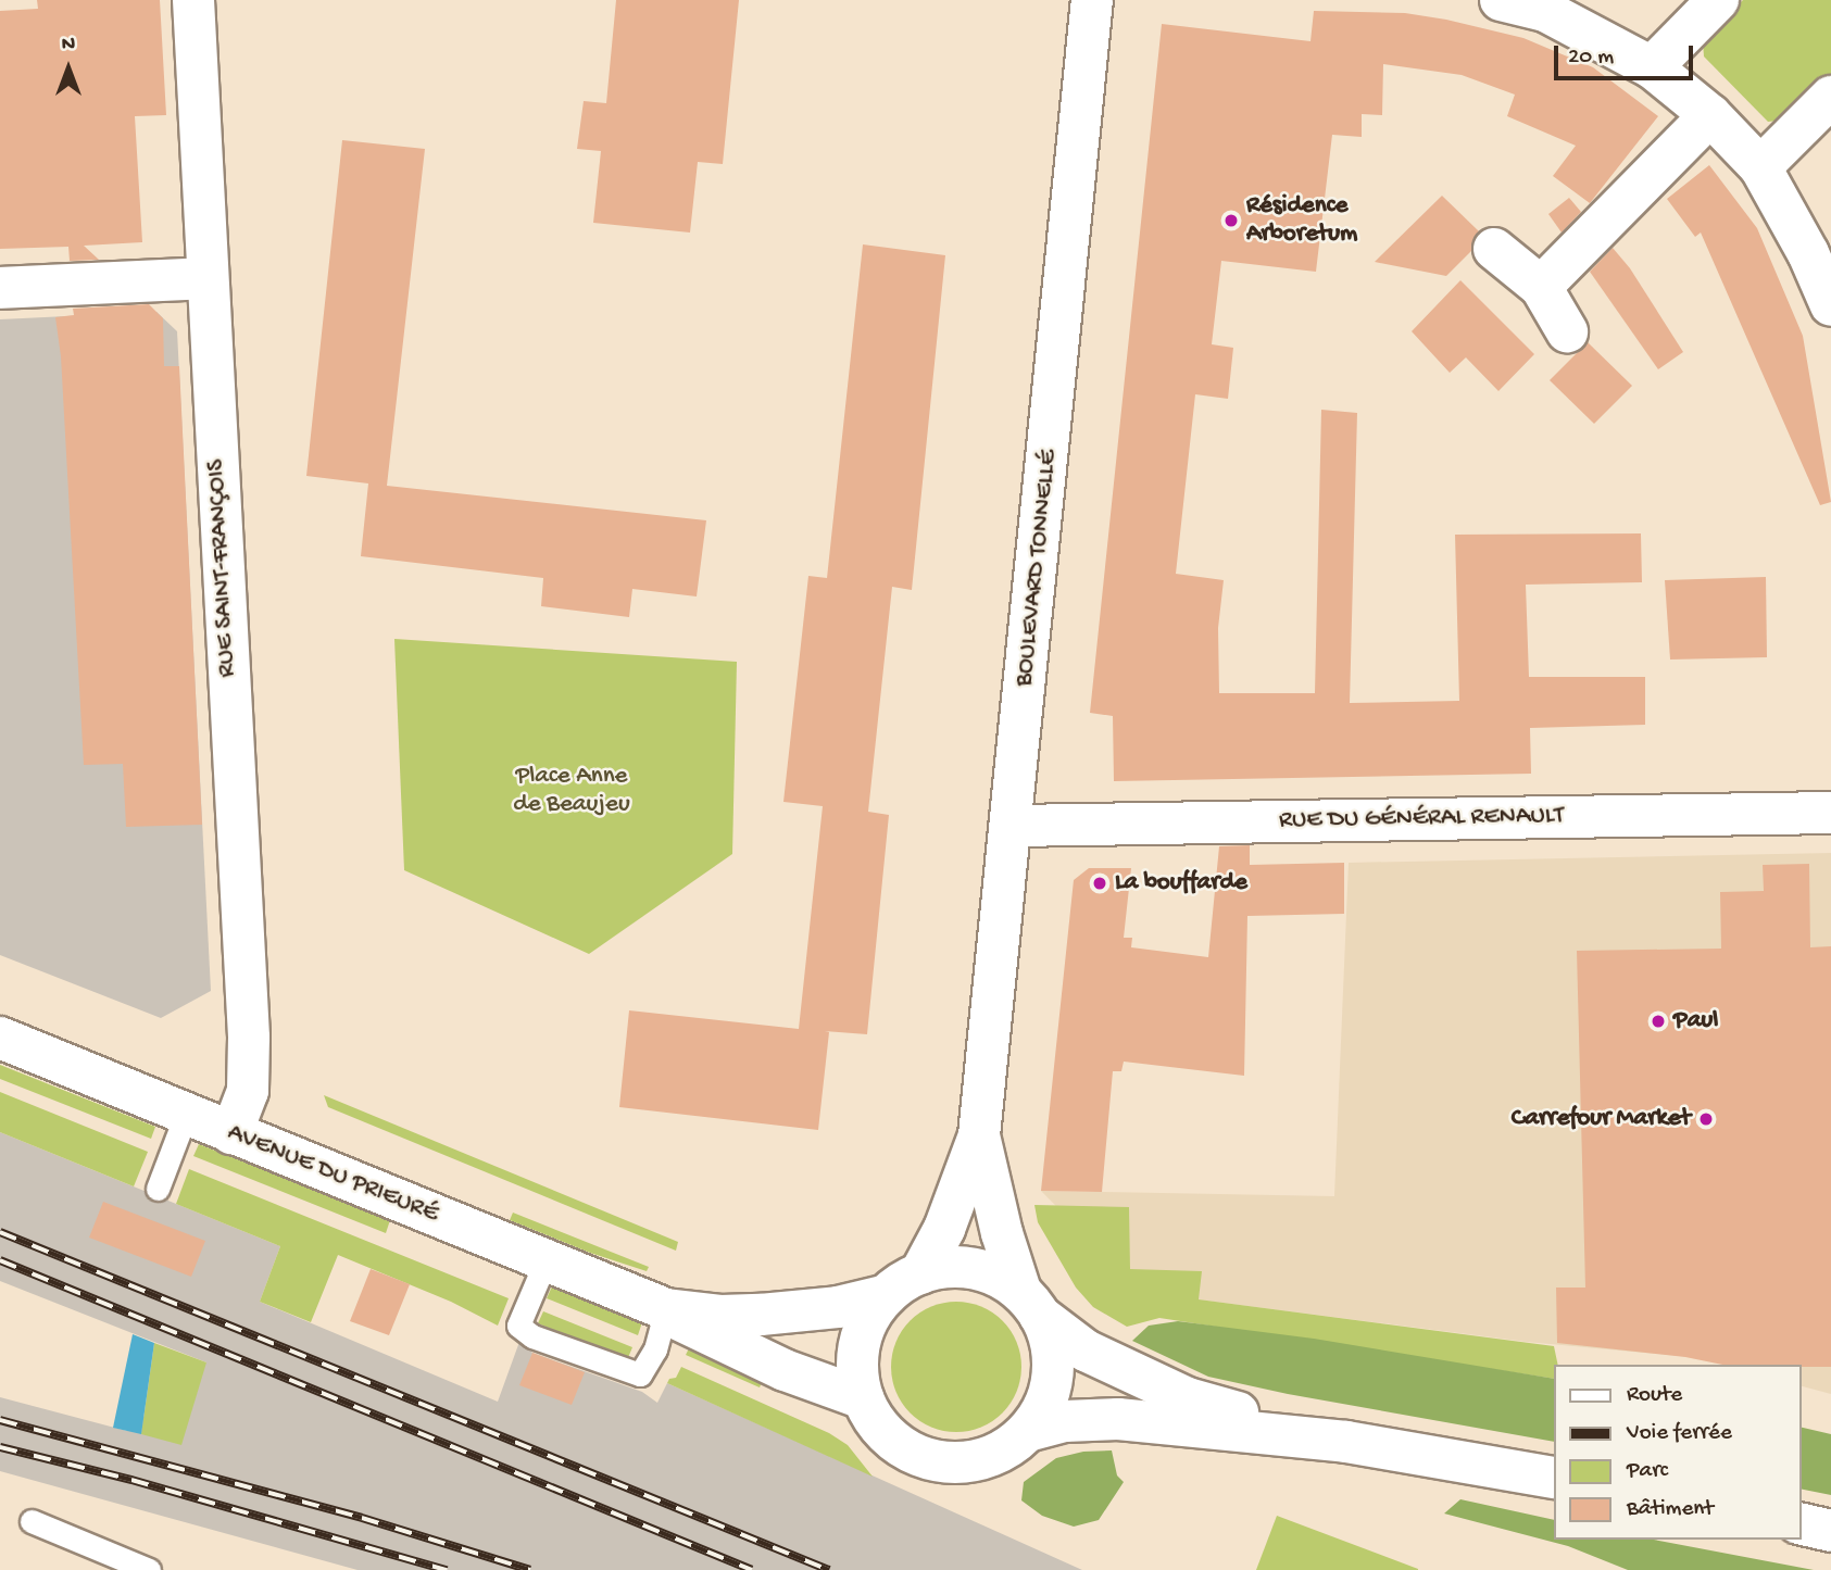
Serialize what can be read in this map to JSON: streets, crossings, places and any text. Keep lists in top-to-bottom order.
{
  "streets": {
    "street": [
      "RUE SAINT-FRANÇOIS",
      "BOULEVARD TONNELLÉ",
      "RUE DU GÉNÉRAL RENAULT",
      "AVENUE DU PRIEURÉ"
    ]
  },
  "crossings": [
    ["RUE SAINT-FRANÇOIS", "AVENUE DU PRIEURÉ"],
    ["BOULEVARD TONNELLÉ", "RUE DU GÉNÉRAL RENAULT"],
    ["BOULEVARD TONNELLÉ", "AVENUE DU PRIEURÉ"]
  ],
  "parks": ["Place Anne de Beaujeu"],
  "places": [
    "Résidence Arboretum",
    "La bouffarde",
    "Paul",
    "Carrefour Market"
  ],
  "legend": [
    "Route",
    "Voie ferrée",
    "Parc",
    "Bâtiment"
  ],
  "scale_bar": "20 m",
  "north": "top"
}
